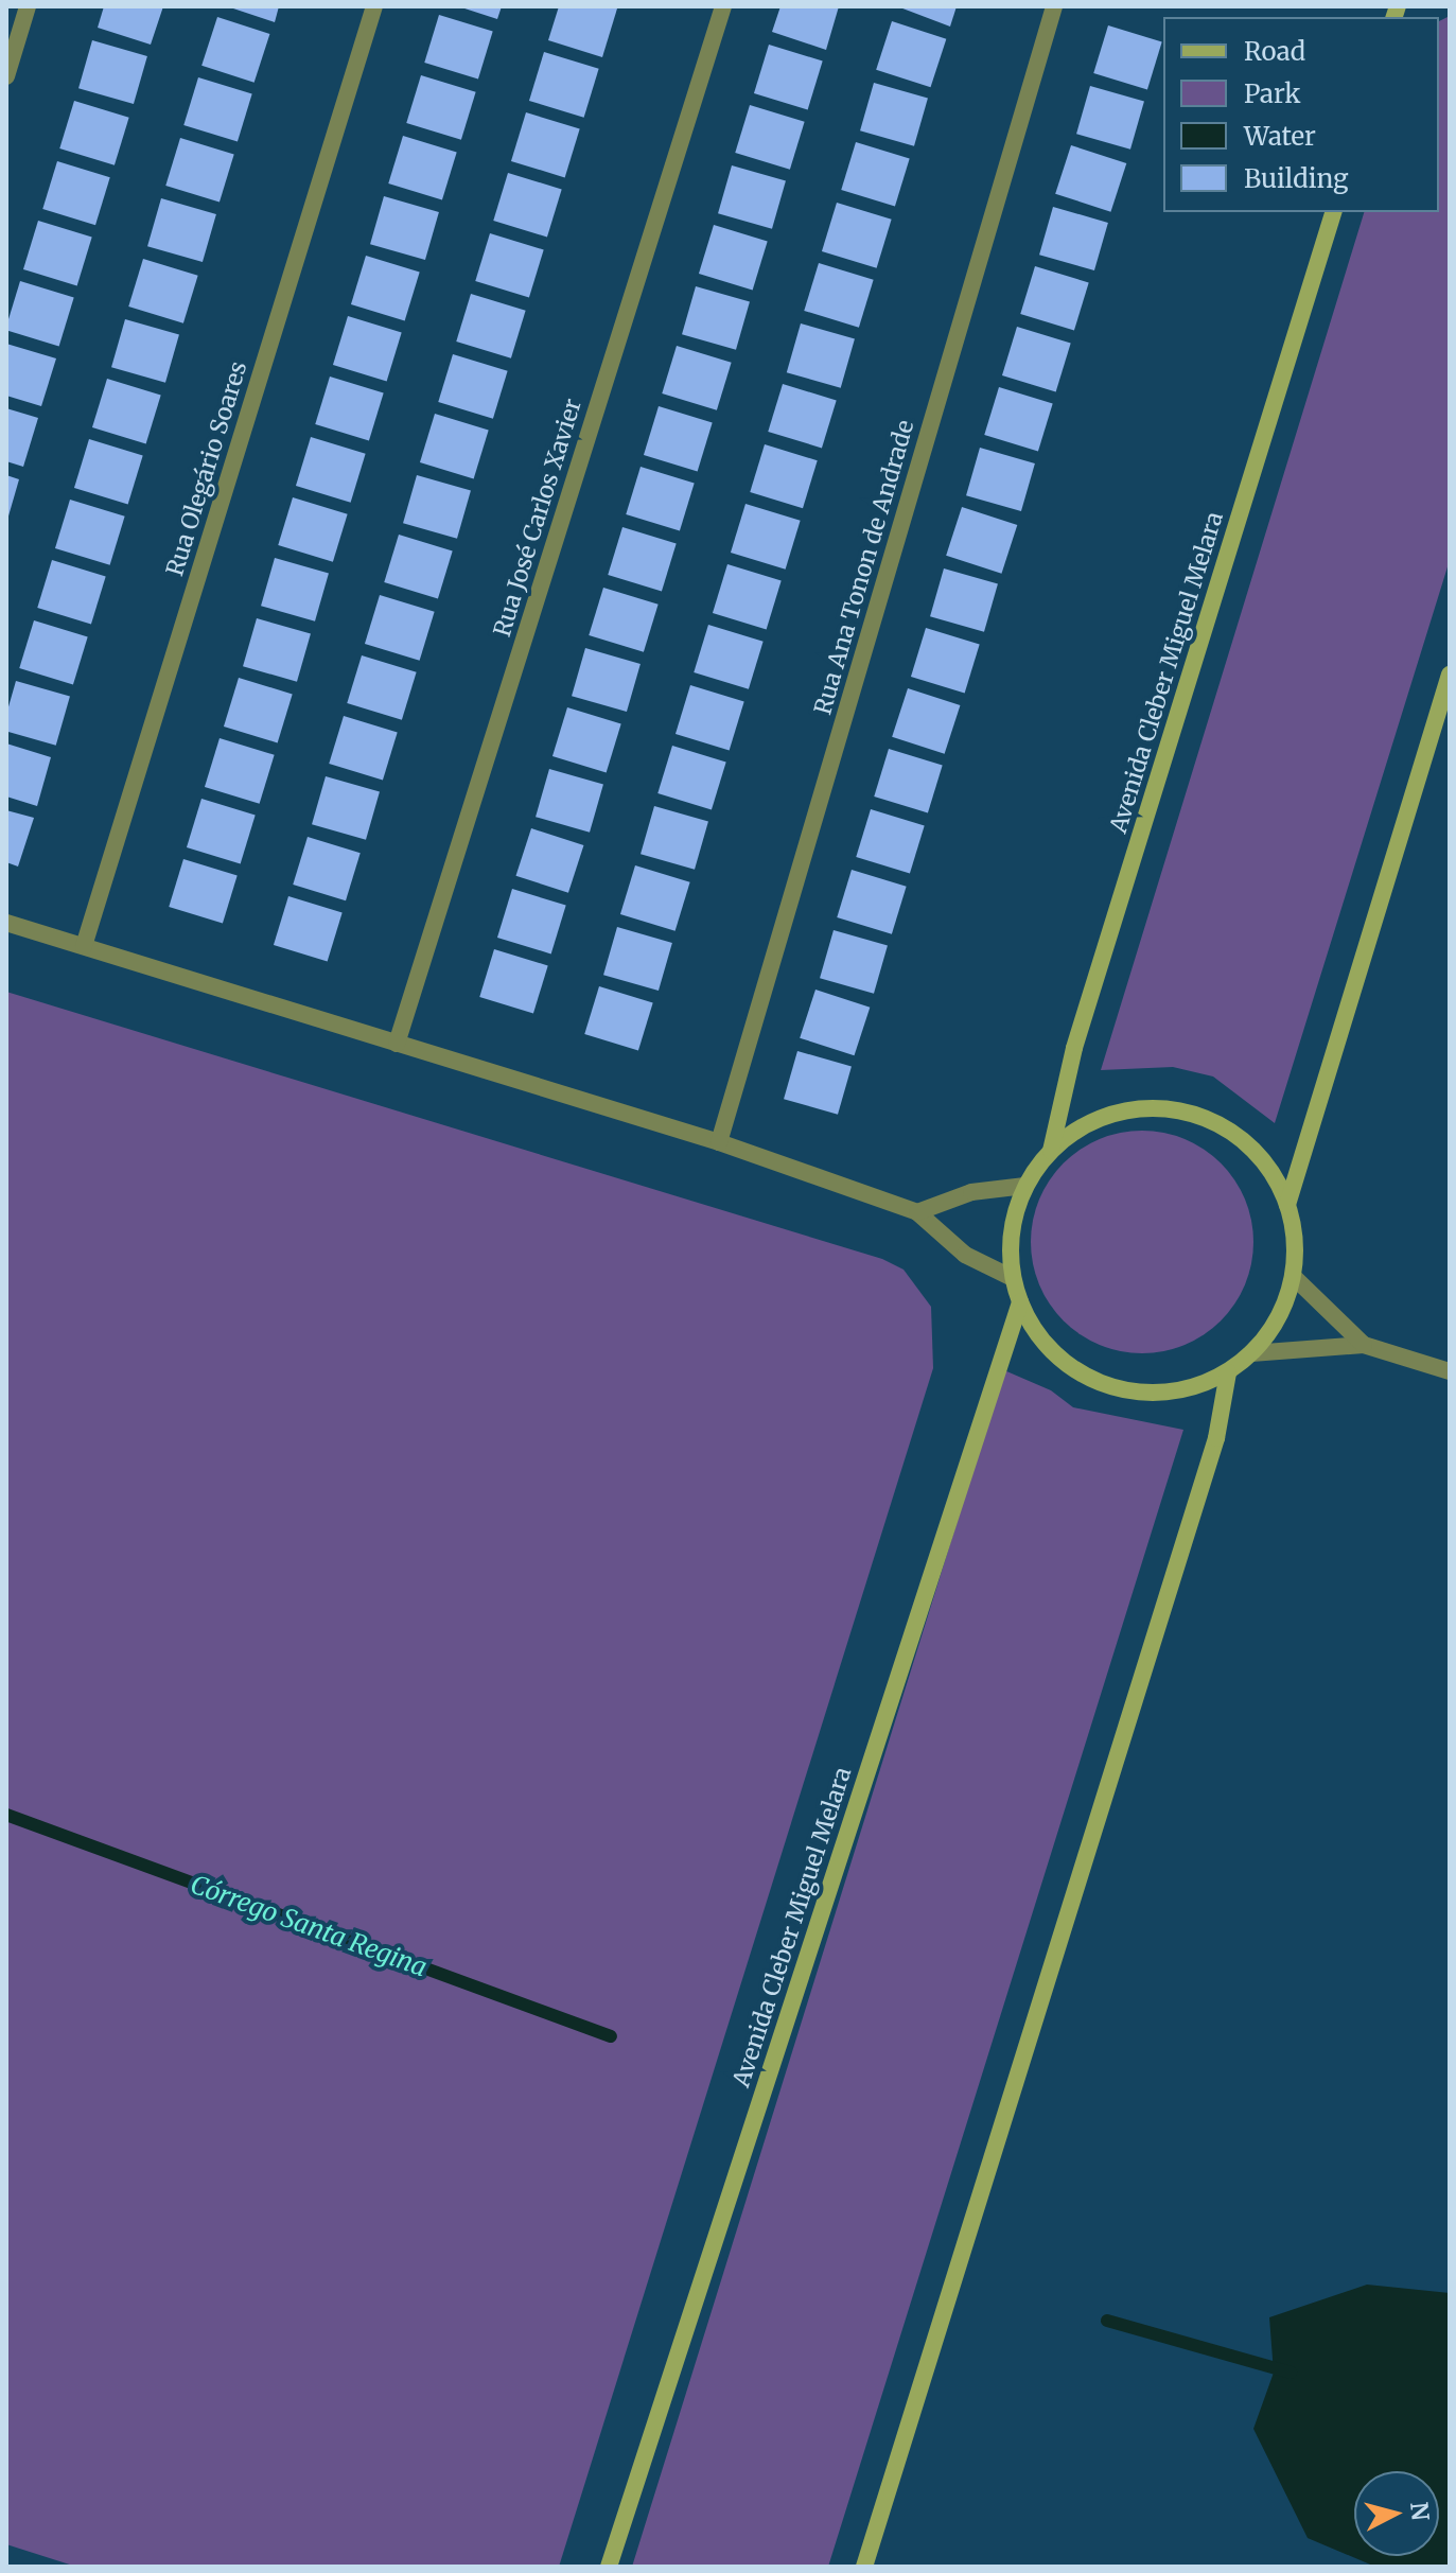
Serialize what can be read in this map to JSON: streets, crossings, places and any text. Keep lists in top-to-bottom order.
{
  "streets": {
    "street": [
      "Rua Olegário Soares",
      "Rua José Carlos Xavier",
      "Rua Ana Tonon de Andrade",
      "Avenida Cleber Miguel Melara"
    ]
  },
  "water": ["Córrego Santa Regina"],
  "legend": [
    "Road",
    "Park",
    "Water",
    "Building"
  ],
  "north": "right"
}
